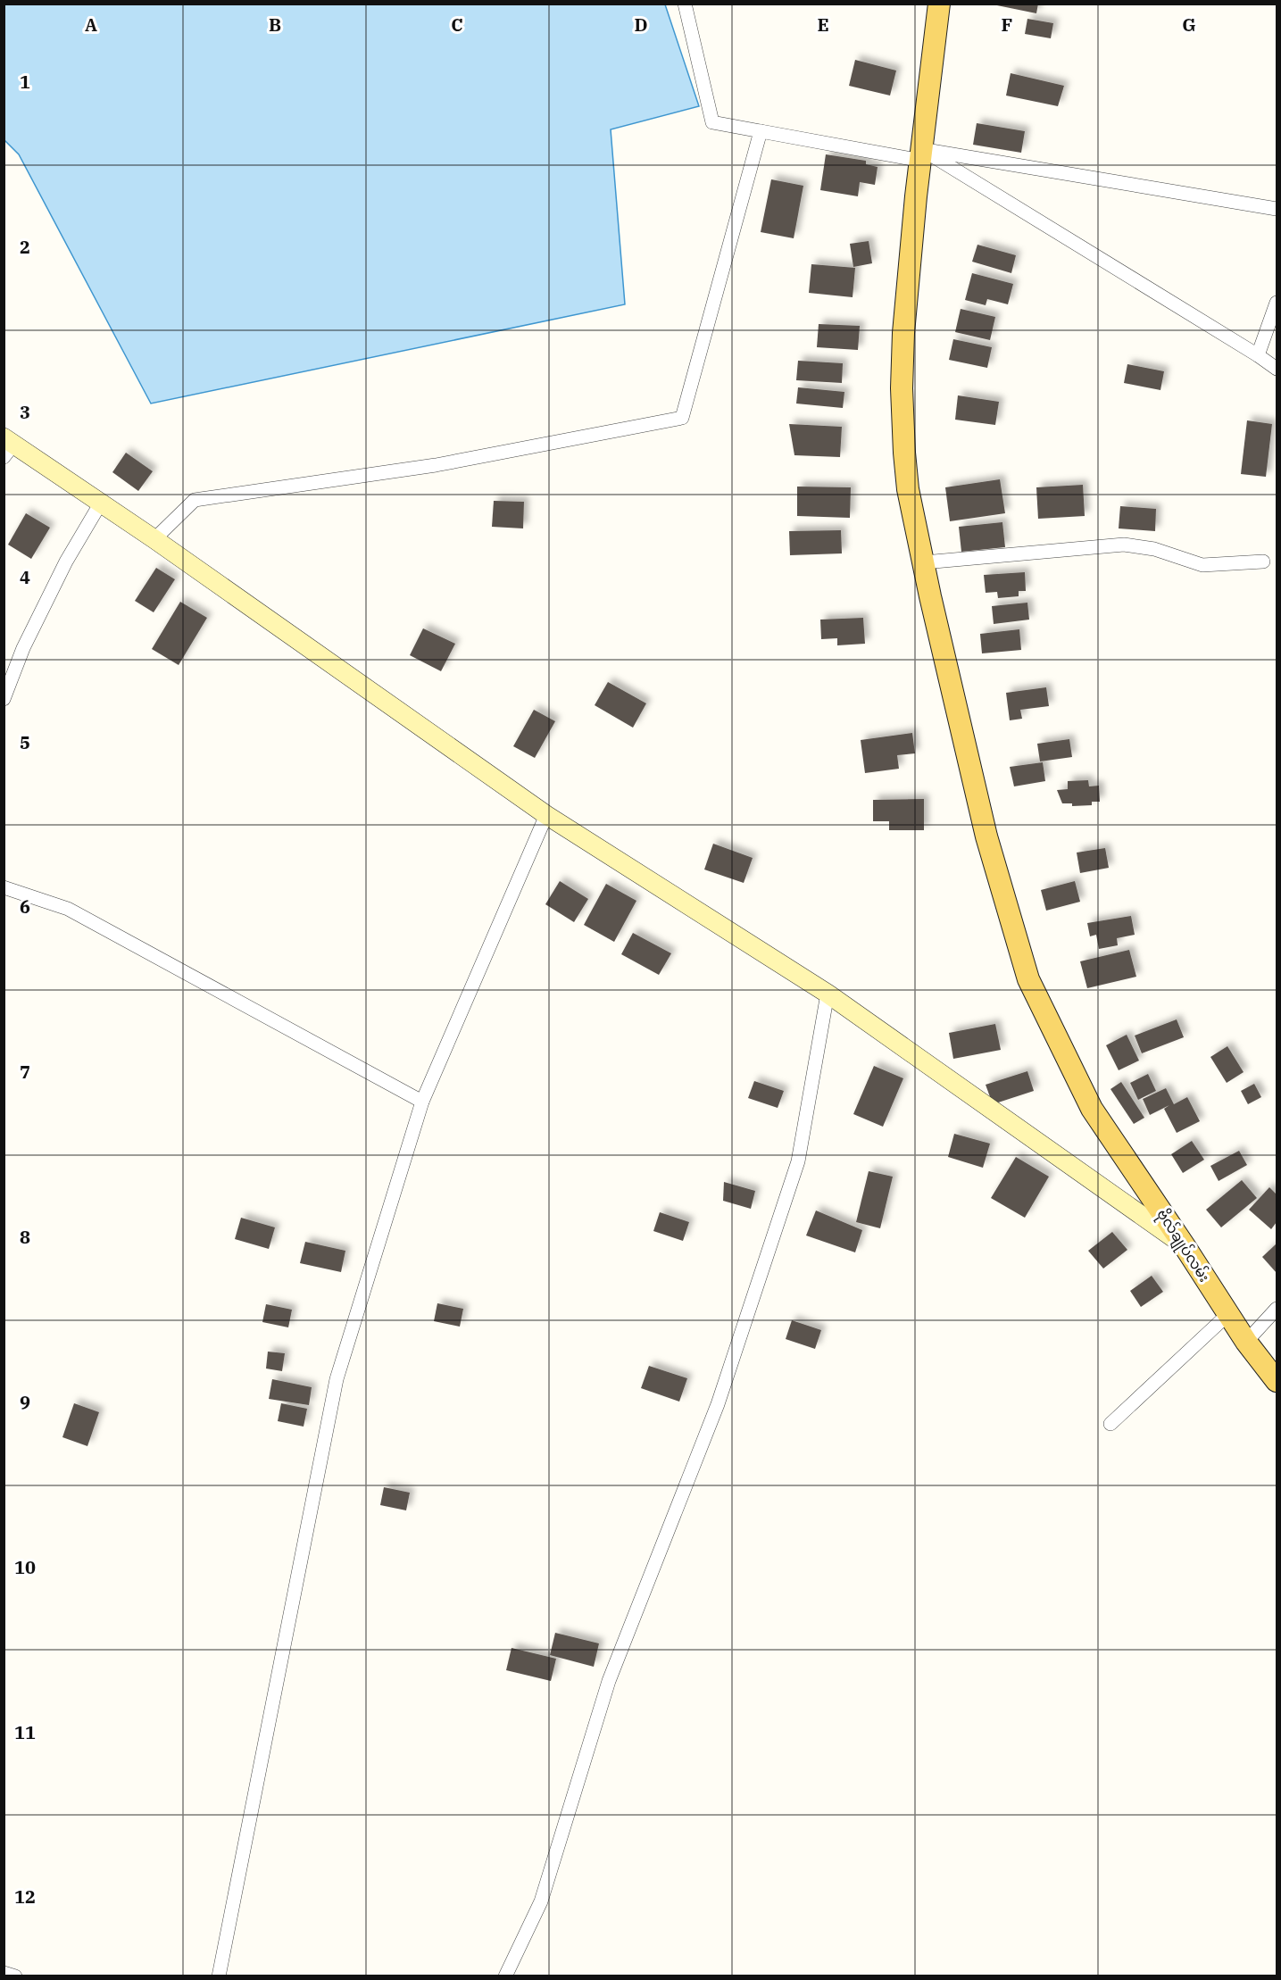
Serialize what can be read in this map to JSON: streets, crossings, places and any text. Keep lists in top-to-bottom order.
{
  "streets": {
    "main road": ["ဗိုလ်ချုပ်လမ်း"]
  },
  "grid": {
    "columns": [
      "A",
      "B",
      "C",
      "D",
      "E",
      "F",
      "G"
    ],
    "rows": [
      "1",
      "2",
      "3",
      "4",
      "5",
      "6",
      "7",
      "8",
      "9",
      "10",
      "11",
      "12"
    ]
  }
}
